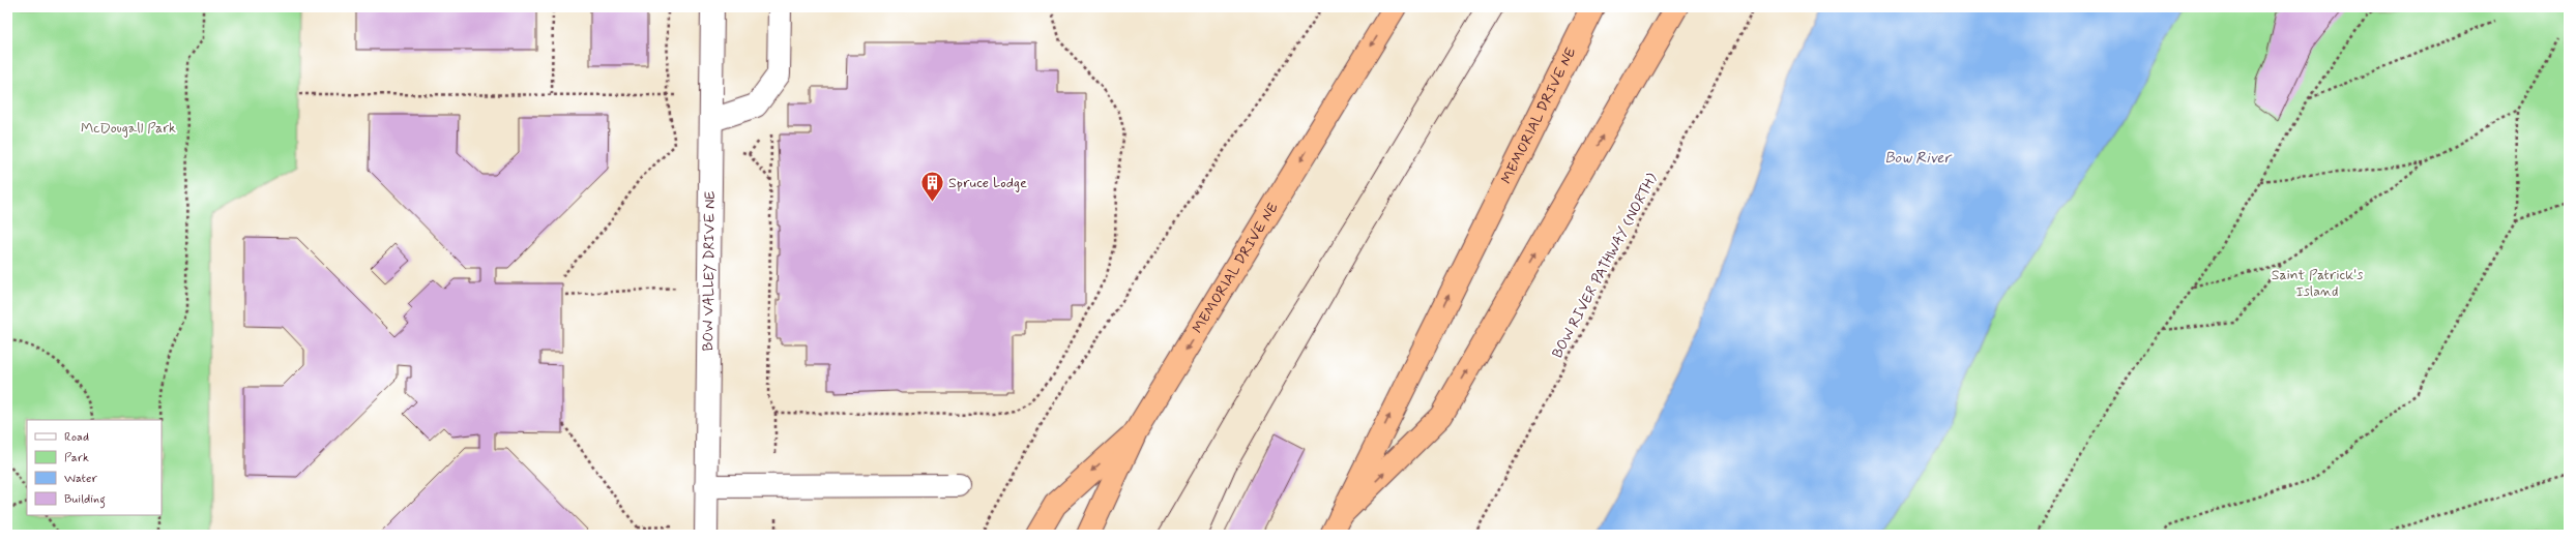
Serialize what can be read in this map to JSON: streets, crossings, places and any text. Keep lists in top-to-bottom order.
{
  "streets": {
    "highway": ["MEMORIAL DRIVE NE"],
    "lane": ["BOW VALLEY DRIVE NE"],
    "path": ["BOW RIVER PATHWAY (NORTH)"]
  },
  "water": ["Bow River"],
  "parks": ["McDougall Park", "Saint Patrick's Island"],
  "places": {
    "building": ["Spruce Lodge"]
  },
  "legend": [
    "Road",
    "Park",
    "Water",
    "Building"
  ]
}
